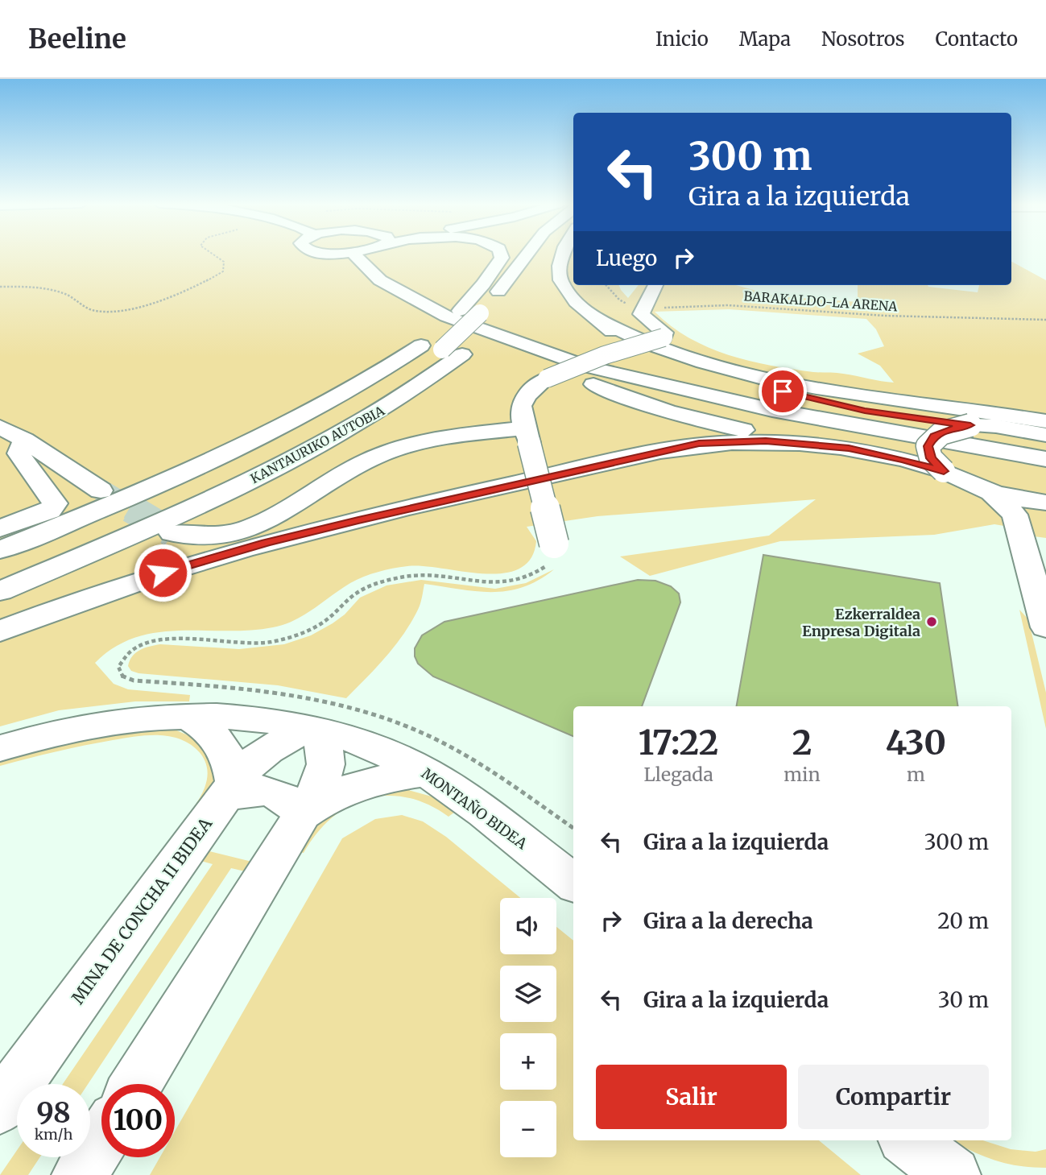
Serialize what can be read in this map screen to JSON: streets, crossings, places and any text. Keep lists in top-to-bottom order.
{
  "streets": {
    "main road": ["KANTAURIKO AUTOBIA", "MONTAÑO BIDEA", "MINA DE CONCHA II BIDEA"],
    "path": ["BARAKALDO-LA ARENA"]
  },
  "crossings": [
    ["MONTAÑO BIDEA", "MINA DE CONCHA II BIDEA"]
  ],
  "places": ["Ezkerraldea Enpresa Digitala"],
  "page": {
    "header": "Beeline",
    "nav": [
      "Inicio",
      "Mapa",
      "Nosotros",
      "Contacto"
    ],
    "turn": ["300 m", "Gira a la izquierda"],
    "then": "Luego",
    "eta": [
      "17:22",
      "Llegada",
      "2",
      "min",
      "430",
      "m"
    ],
    "list": [
      {
        "name": "Gira a la izquierda",
        "value": "300 m"
      },
      {
        "name": "Gira a la derecha",
        "value": "20 m"
      },
      {
        "name": "Gira a la izquierda",
        "value": "30 m"
      }
    ],
    "map_buttons": ["+", "−"],
    "buttons": ["Salir", "Compartir"],
    "speed": "98 km/h",
    "limit": "100"
  }
}
